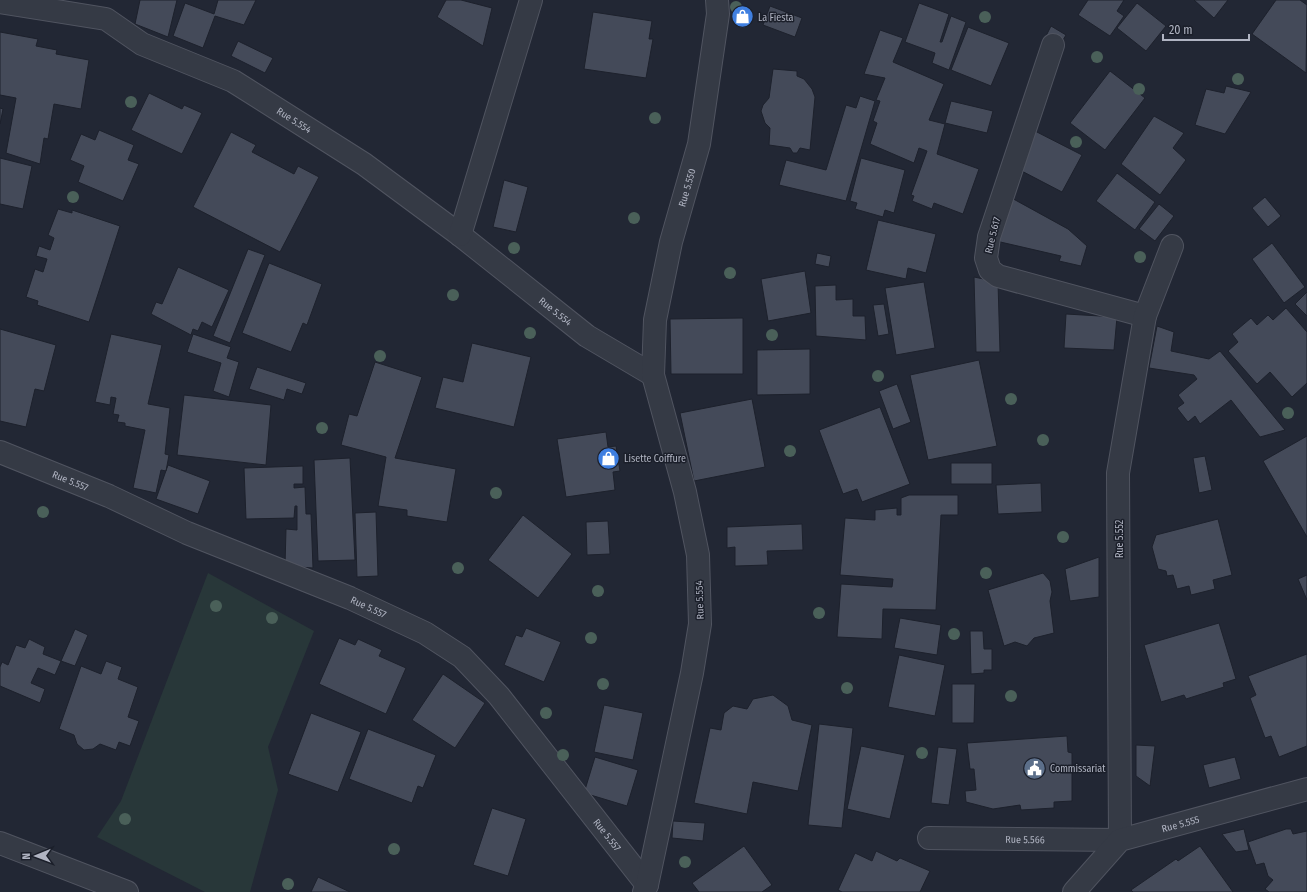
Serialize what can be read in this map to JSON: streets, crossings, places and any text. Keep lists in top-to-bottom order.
{
  "streets": {
    "street": [
      "Rue 5.554",
      "Rue 5.550",
      "Rue 5.617",
      "Rue 5.557",
      "Rue 5.552",
      "Rue 5.555",
      "Rue 5.566"
    ]
  },
  "crossings": [
    ["Rue 5.554", "Rue 5.550"],
    ["Rue 5.554", "Rue 5.557"],
    ["Rue 5.617", "Rue 5.552"],
    ["Rue 5.552", "Rue 5.555"],
    ["Rue 5.552", "Rue 5.566"],
    ["Rue 5.555", "Rue 5.566"]
  ],
  "places": {
    "shop": ["La Fiesta", "Lisette Coiffure"],
    "public building": ["Commissariat"]
  },
  "scale_bar": "20 m",
  "north": "left"
}
